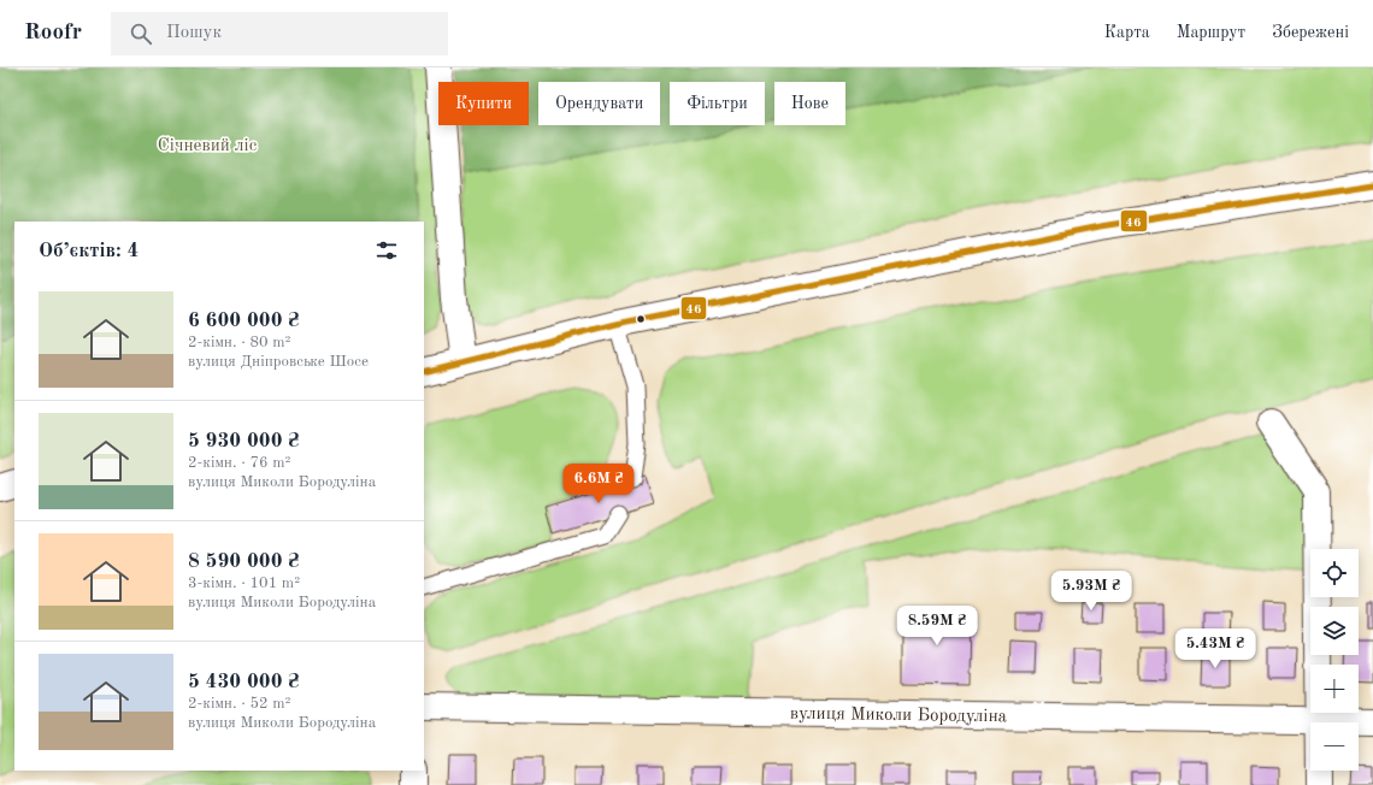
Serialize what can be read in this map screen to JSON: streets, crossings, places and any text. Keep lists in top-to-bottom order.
{
  "streets": {
    "street": ["вулиця Миколи Бородуліна"]
  },
  "parks": ["Січневий ліс"],
  "lines": ["transit line 46"],
  "page": {
    "header": "Roofr",
    "search": "Пошук",
    "nav": ["Карта", "Маршрут", "Збережені"],
    "chip": [
      "Купити",
      "Орендувати",
      "Фільтри",
      "Нове"
    ],
    "heading": "Об’єктів: 4",
    "list": [
      {
        "name": "6 600 000 ₴",
        "note": "2-кімн. · 80 m² · вулиця Дніпровське Шосе"
      },
      {
        "name": "5 930 000 ₴",
        "note": "2-кімн. · 76 m² · вулиця Миколи Бородуліна"
      },
      {
        "name": "8 590 000 ₴",
        "note": "3-кімн. · 101 m² · вулиця Миколи Бородуліна"
      },
      {
        "name": "5 430 000 ₴",
        "note": "2-кімн. · 52 m² · вулиця Миколи Бородуліна"
      }
    ],
    "price": [
      "6.6M ₴",
      "5.93M ₴",
      "8.59M ₴",
      "5.43M ₴"
    ],
    "map_buttons": ["+", "−"]
  }
}
